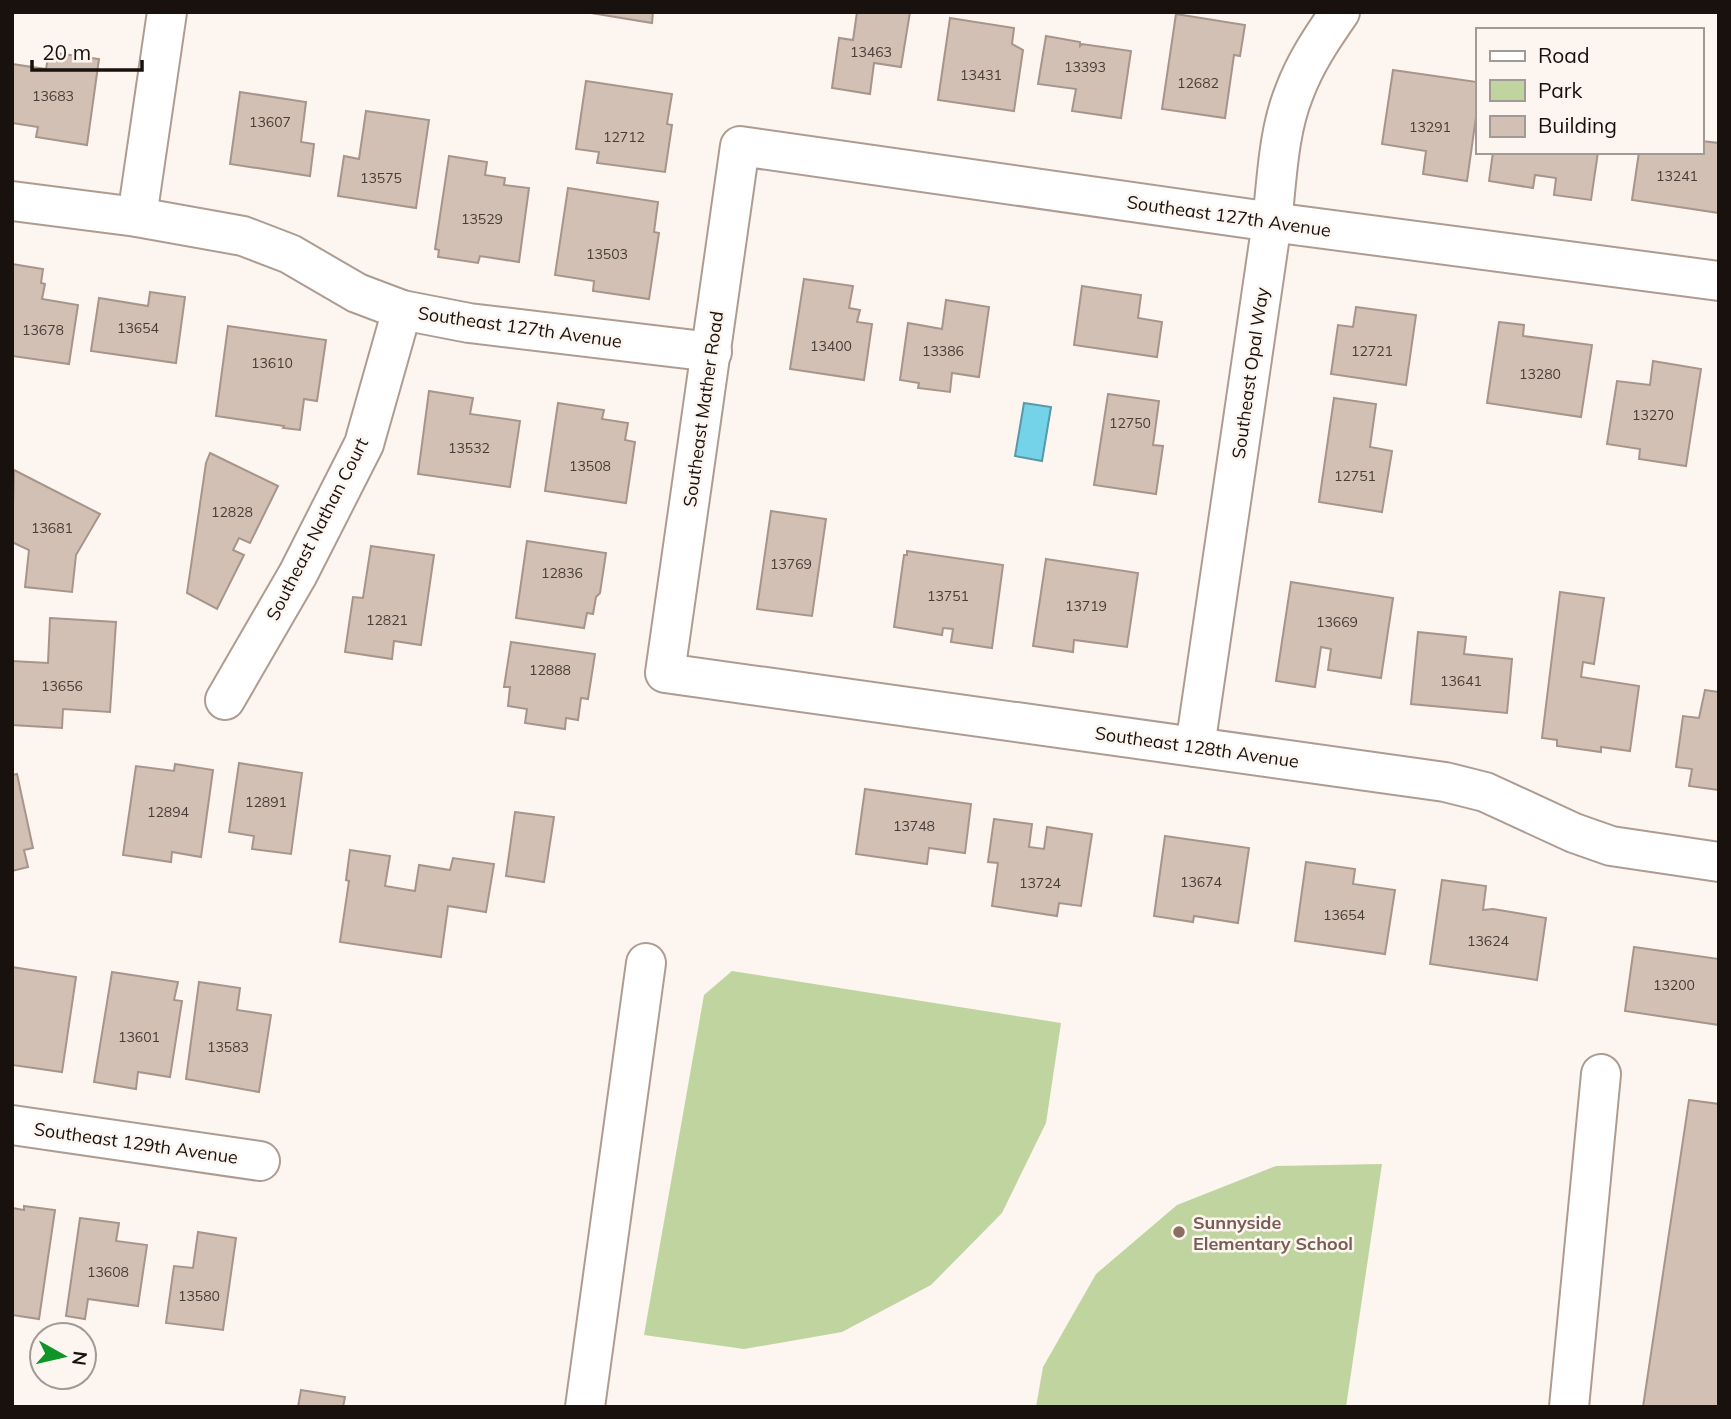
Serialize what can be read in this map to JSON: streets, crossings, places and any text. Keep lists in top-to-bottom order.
{
  "streets": {
    "street": [
      "Southeast 127th Avenue",
      "Southeast Opal Way",
      "Southeast Mather Road",
      "Southeast Nathan Court",
      "Southeast 128th Avenue",
      "Southeast 129th Avenue"
    ]
  },
  "crossings": [
    ["Southeast 127th Avenue", "Southeast Opal Way"],
    ["Southeast 127th Avenue", "Southeast Mather Road"],
    ["Southeast 127th Avenue", "Southeast Nathan Court"],
    ["Southeast Opal Way", "Southeast 128th Avenue"],
    ["Southeast Mather Road", "Southeast 128th Avenue"]
  ],
  "places": ["Sunnyside Elementary School"],
  "house_numbers": [
    "13463",
    "13393",
    "13431",
    "12682",
    "13683",
    "13607",
    "13291",
    "12712",
    "13241",
    "13575",
    "13529",
    "13503",
    "13654",
    "13678",
    "13400",
    "13386",
    "12721",
    "13610",
    "13280",
    "13270",
    "12750",
    "13532",
    "13508",
    "12751",
    "12828",
    "13681",
    "13769",
    "12836",
    "13751",
    "13719",
    "12821",
    "13669",
    "12888",
    "13641",
    "13656",
    "12891",
    "12894",
    "13748",
    "13674",
    "13724",
    "13654",
    "13624",
    "13200",
    "13601",
    "13583",
    "13608",
    "13580"
  ],
  "legend": ["Road", "Park", "Building"],
  "scale_bar": "20 m",
  "north": "right"
}
